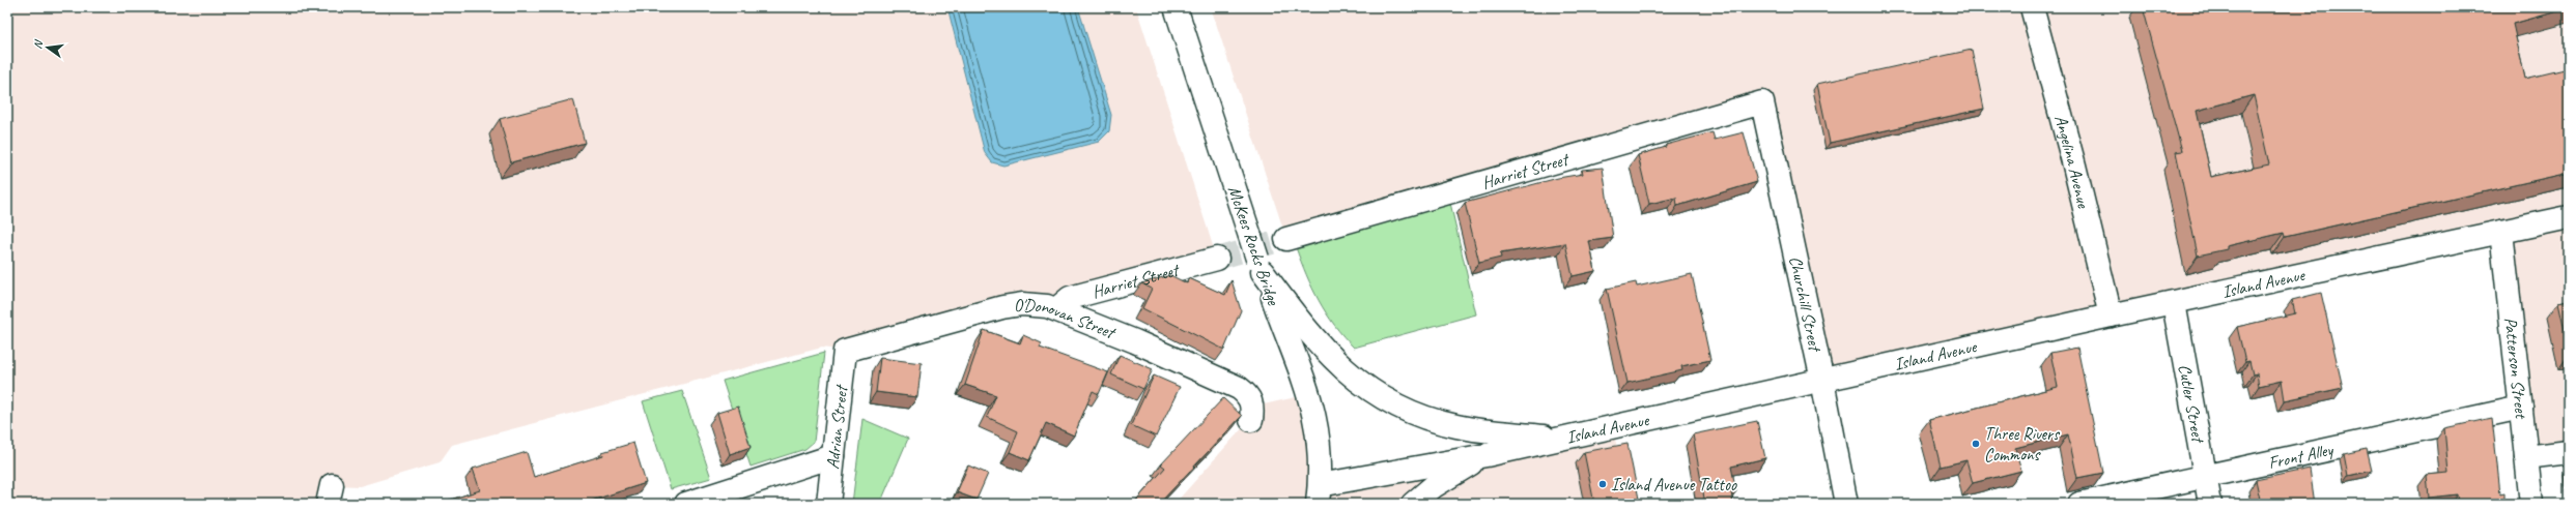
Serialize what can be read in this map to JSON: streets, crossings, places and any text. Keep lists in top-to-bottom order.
{
  "streets": {
    "street": [
      "Angelina Avenue",
      "Harriet Street",
      "McKees Rocks Bridge",
      "Island Avenue",
      "Churchill Street",
      "O'Donovan Street",
      "Patterson Street",
      "Cutler Street",
      "Adrian Street",
      "Front Alley"
    ]
  },
  "crossings": [
    ["Angelina Avenue", "Island Avenue"],
    ["Harriet Street", "Churchill Street"],
    ["Harriet Street", "O'Donovan Street"],
    ["McKees Rocks Bridge", "Island Avenue"],
    ["Island Avenue", "Churchill Street"],
    ["Island Avenue", "Patterson Street"],
    ["Island Avenue", "Cutler Street"],
    ["O'Donovan Street", "Adrian Street"],
    ["Patterson Street", "Front Alley"],
    ["Cutler Street", "Front Alley"]
  ],
  "places": ["Three Rivers Commons", "Island Avenue Tattoo"],
  "north": "left"
}
